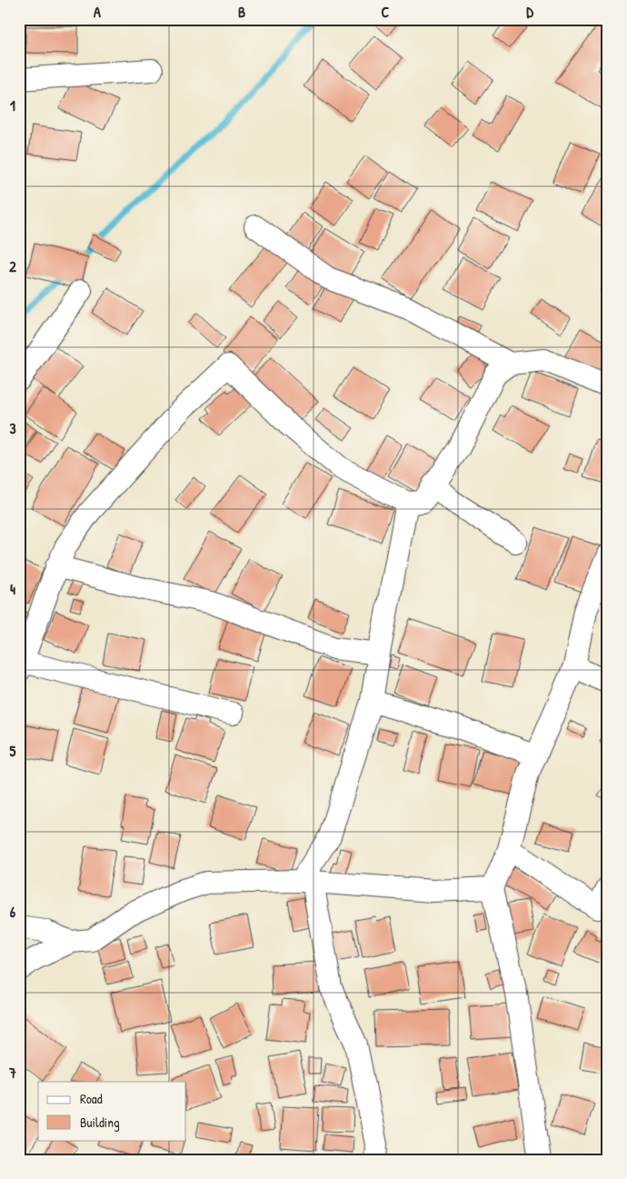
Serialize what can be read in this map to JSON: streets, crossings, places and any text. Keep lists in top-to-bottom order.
{
  "legend": ["Road", "Building"],
  "grid": {
    "columns": [
      "A",
      "B",
      "C",
      "D"
    ],
    "rows": [
      "1",
      "2",
      "3",
      "4",
      "5",
      "6",
      "7"
    ]
  }
}
